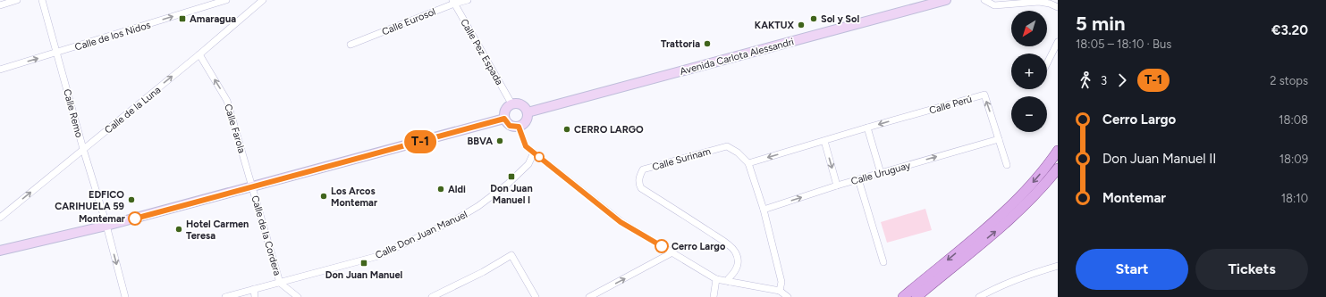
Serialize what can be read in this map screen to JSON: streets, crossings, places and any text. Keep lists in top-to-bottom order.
{
  "streets": {
    "main road": ["Avenida Carlota Alessandri"],
    "street": [
      "Calle Eurosol",
      "Calle de los Nidos",
      "Calle Pez Espada",
      "Calle Perú",
      "Calle de la Luna",
      "Calle Remo",
      "Calle Farola",
      "Calle Surinam",
      "Calle Uruguay",
      "Calle Don Juan Manuel",
      "Calle de la Cordera"
    ]
  },
  "crossings": [
    ["Calle Eurosol", "Calle Pez Espada"],
    ["Calle de los Nidos", "Calle Remo"],
    ["Calle Pez Espada", "Avenida Carlota Alessandri"],
    ["Calle Perú", "Calle Surinam"],
    ["Calle Perú", "Calle Uruguay"],
    ["Calle de la Luna", "Calle Remo"],
    ["Calle de la Luna", "Calle Farola"],
    ["Calle Farola", "Calle de la Cordera"],
    ["Calle Surinam", "Calle Uruguay"],
    ["Calle Don Juan Manuel", "Calle de la Cordera"]
  ],
  "one_way": [
    "Calle de los Nidos",
    "Calle Perú",
    "Calle de la Luna",
    "Calle Farola",
    "Calle Uruguay"
  ],
  "places": {
    "transit": ["Amaragua", "Don Juan Manuel I", "Don Juan Manuel"],
    "other": [
      "Sol y Sol",
      "KAKTUX",
      "Trattoria",
      "CERRO LARGO",
      "BBVA",
      "Aldi",
      "Los Arcos Montemar",
      "EDFICO CARIHUELA 59",
      "Montemar",
      "Hotel Carmen Teresa",
      "Cerro Largo"
    ]
  },
  "lines": ["bus line T-1"],
  "north": "bottom left",
  "page": {
    "on_map": "T-1",
    "heading": ["5 min", "18:05 – 18:10 · Bus", "€3.20"],
    "map_buttons": ["+", "−"],
    "legs": ["3", "T-1", "2 stops"],
    "list": [
      {
        "name": "Cerro Largo",
        "value": "18:08"
      },
      {
        "name": "Don Juan Manuel II",
        "value": "18:09"
      },
      {
        "name": "Montemar",
        "value": "18:10"
      }
    ],
    "buttons": ["Start", "Tickets"]
  }
}
